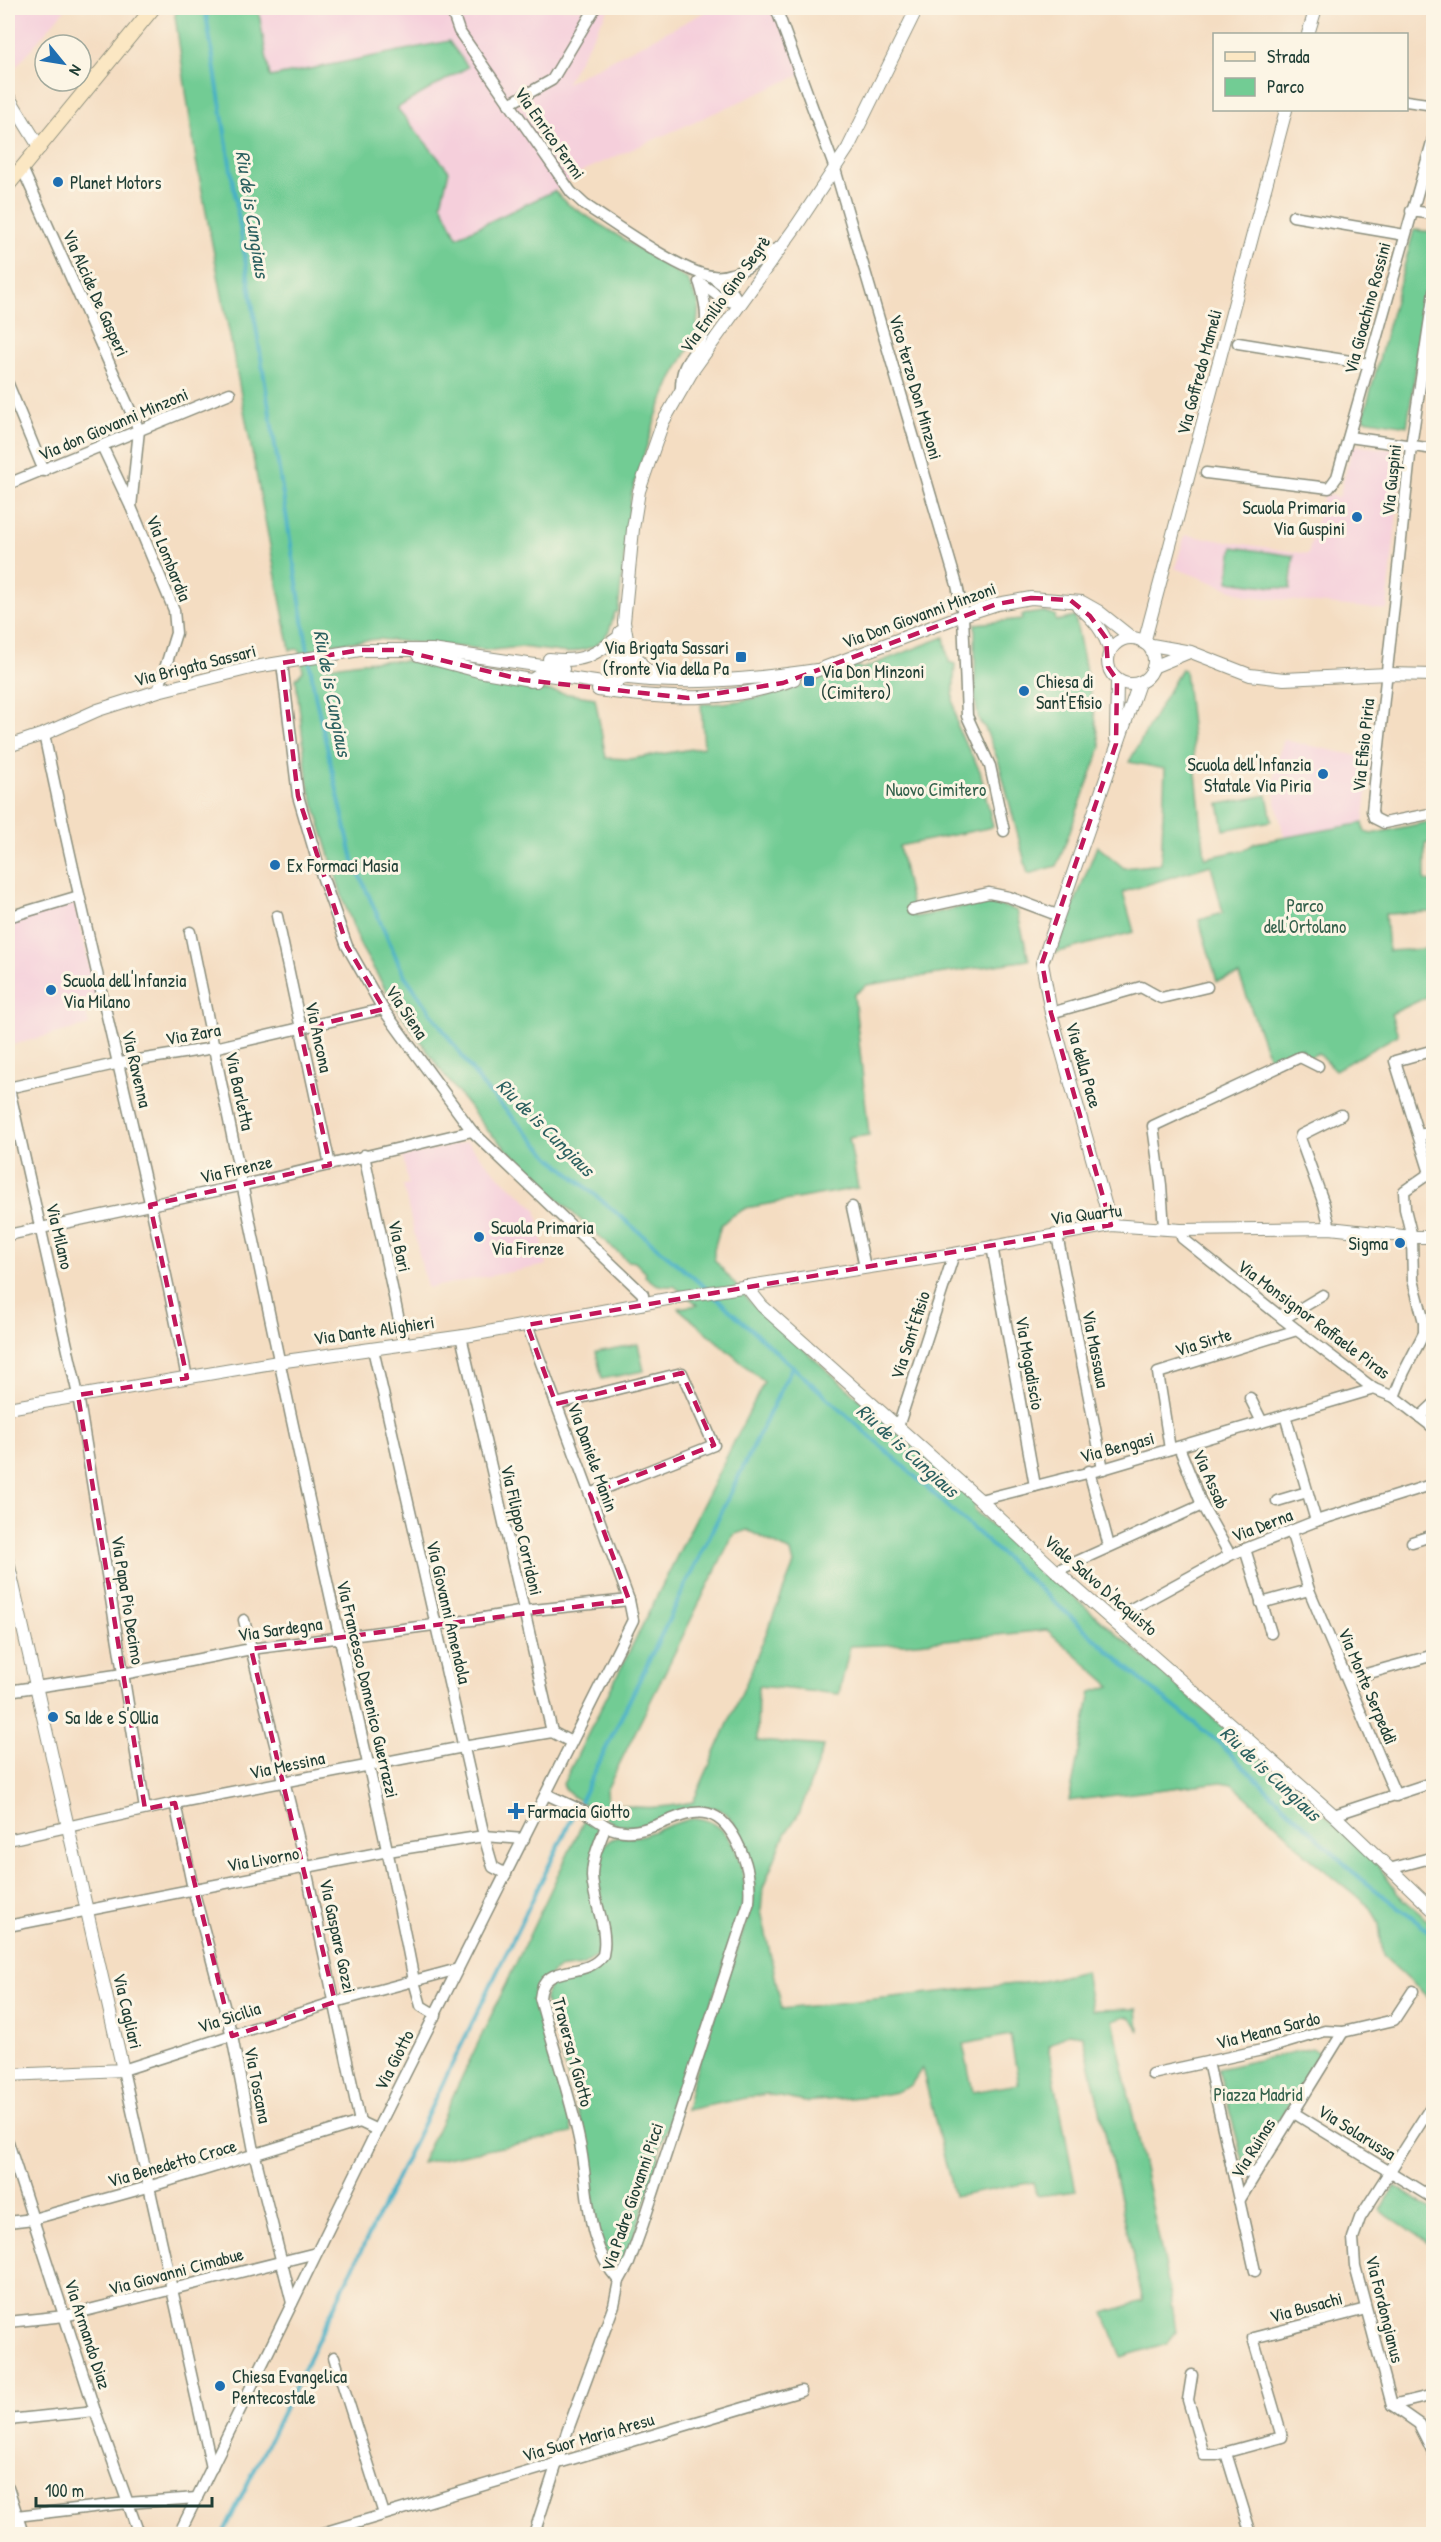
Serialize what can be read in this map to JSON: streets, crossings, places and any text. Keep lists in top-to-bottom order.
{
  "streets": {
    "street": [
      "Via Enrico Fermi",
      "Via Alcide De Gasperi",
      "Via Emilio Gino Segrè",
      "Via Gioachino Rossini",
      "Via Goffredo Mameli",
      "Vico terzo Don Minzoni",
      "Via don Giovanni Minzoni",
      "Via Guspini",
      "Via Lombardia",
      "Via Don Giovanni Minzoni",
      "Via Brigata Sassari",
      "Via Efisio Piria",
      "Via Siena",
      "Via Zara",
      "Via Ancona",
      "Via della Pace",
      "Via Ravenna",
      "Via Barletta",
      "Via Firenze",
      "Via Quartu",
      "Via Milano",
      "Via Bari",
      "Via Monsignor Raffaele Piras",
      "Via Dante Alighieri",
      "Via Sant'Efisio",
      "Via Sirte",
      "Via Massaua",
      "Via Mogadiscio",
      "Via Bengasi",
      "Via Daniele Manin",
      "Via Assab",
      "Via Derna",
      "Via Filippo Corridoni",
      "Viale Salvo D'Acquisto",
      "Via Papa Pio Decimo",
      "Via Giovanni Amendola",
      "Via Sardegna",
      "Via Monte Serpeddì",
      "Via Francesco Domenico Guerrazzi",
      "Via Messina",
      "Via Livorno",
      "Via Gaspare Gozzi",
      "Via Cagliari",
      "Via Sicilia",
      "Via Meana Sardo",
      "Traversa 1 Giotto",
      "Via Giotto",
      "Via Toscana",
      "Via Solarussa",
      "Via Ruinas",
      "Via Benedetto Croce",
      "Via Padre Giovanni Picci",
      "Via Giovanni Cimabue",
      "Via Busachi",
      "Via Fordongianus",
      "Via Armando Diaz",
      "Via Suor Maria Aresu"
    ]
  },
  "crossings": [
    ["Via Alcide De Gasperi", "Via don Giovanni Minzoni"],
    ["Via Alcide De Gasperi", "Via Lombardia"],
    ["Via Emilio Gino Segrè", "Vico terzo Don Minzoni"],
    ["Via Emilio Gino Segrè", "Via Brigata Sassari"],
    ["Via Goffredo Mameli", "Via Don Giovanni Minzoni"],
    ["Via Goffredo Mameli", "Via della Pace"],
    ["Vico terzo Don Minzoni", "Via Don Giovanni Minzoni"],
    ["Via don Giovanni Minzoni", "Via Lombardia"],
    ["Via Guspini", "Via Efisio Piria"],
    ["Via Lombardia", "Via Brigata Sassari"],
    ["Via Don Giovanni Minzoni", "Via Brigata Sassari"],
    ["Via Don Giovanni Minzoni", "Via della Pace"],
    ["Via Brigata Sassari", "Via Siena"],
    ["Via Brigata Sassari", "Via Ravenna"],
    ["Via Siena", "Via Zara"],
    ["Via Siena", "Via Firenze"],
    ["Via Siena", "Via Dante Alighieri"],
    ["Via Zara", "Via Ancona"],
    ["Via Zara", "Via Ravenna"],
    ["Via Zara", "Via Barletta"],
    ["Via Zara", "Via Milano"],
    ["Via Ancona", "Via Firenze"],
    ["Via della Pace", "Via Quartu"],
    ["Via Ravenna", "Via Firenze"],
    ["Via Ravenna", "Via Dante Alighieri"],
    ["Via Barletta", "Via Firenze"],
    ["Via Barletta", "Via Dante Alighieri"],
    ["Via Barletta", "Via Francesco Domenico Guerrazzi"],
    ["Via Firenze", "Via Milano"],
    ["Via Firenze", "Via Bari"],
    ["Via Quartu", "Via Monsignor Raffaele Piras"],
    ["Via Quartu", "Via Dante Alighieri"],
    ["Via Quartu", "Via Sant'Efisio"],
    ["Via Quartu", "Via Massaua"],
    ["Via Quartu", "Via Mogadiscio"],
    ["Via Quartu", "Viale Salvo D'Acquisto"],
    ["Via Milano", "Via Dante Alighieri"],
    ["Via Milano", "Via Papa Pio Decimo"],
    ["Via Bari", "Via Dante Alighieri"],
    ["Via Monsignor Raffaele Piras", "Via Sirte"],
    ["Via Monsignor Raffaele Piras", "Via Bengasi"],
    ["Via Dante Alighieri", "Via Daniele Manin"],
    ["Via Dante Alighieri", "Via Filippo Corridoni"],
    ["Via Dante Alighieri", "Viale Salvo D'Acquisto"],
    ["Via Dante Alighieri", "Via Papa Pio Decimo"],
    ["Via Dante Alighieri", "Via Giovanni Amendola"],
    ["Via Dante Alighieri", "Via Francesco Domenico Guerrazzi"],
    ["Via Sant'Efisio", "Viale Salvo D'Acquisto"],
    ["Via Sirte", "Via Bengasi"],
    ["Via Sirte", "Via Assab"],
    ["Via Massaua", "Via Bengasi"],
    ["Via Mogadiscio", "Via Bengasi"],
    ["Via Bengasi", "Via Assab"],
    ["Via Bengasi", "Viale Salvo D'Acquisto"],
    ["Via Daniele Manin", "Via Sardegna"],
    ["Via Daniele Manin", "Via Giotto"],
    ["Via Assab", "Via Derna"],
    ["Via Derna", "Viale Salvo D'Acquisto"],
    ["Via Derna", "Via Monte Serpeddì"],
    ["Via Filippo Corridoni", "Via Sardegna"],
    ["Via Filippo Corridoni", "Via Messina"],
    ["Via Papa Pio Decimo", "Via Sardegna"],
    ["Via Papa Pio Decimo", "Via Messina"],
    ["Via Giovanni Amendola", "Via Sardegna"],
    ["Via Giovanni Amendola", "Via Messina"],
    ["Via Giovanni Amendola", "Via Livorno"],
    ["Via Giovanni Amendola", "Via Giotto"],
    ["Via Sardegna", "Via Francesco Domenico Guerrazzi"],
    ["Via Sardegna", "Via Gaspare Gozzi"],
    ["Via Sardegna", "Via Cagliari"],
    ["Via Sardegna", "Via Giotto"],
    ["Via Francesco Domenico Guerrazzi", "Via Messina"],
    ["Via Francesco Domenico Guerrazzi", "Via Livorno"],
    ["Via Francesco Domenico Guerrazzi", "Via Sicilia"],
    ["Via Francesco Domenico Guerrazzi", "Via Giotto"],
    ["Via Messina", "Via Gaspare Gozzi"],
    ["Via Messina", "Via Cagliari"],
    ["Via Messina", "Via Toscana"],
    ["Via Livorno", "Via Gaspare Gozzi"],
    ["Via Livorno", "Via Cagliari"],
    ["Via Livorno", "Via Giotto"],
    ["Via Livorno", "Via Toscana"],
    ["Via Gaspare Gozzi", "Via Sicilia"],
    ["Via Gaspare Gozzi", "Via Benedetto Croce"],
    ["Via Cagliari", "Via Sicilia"],
    ["Via Cagliari", "Via Giotto"],
    ["Via Cagliari", "Via Benedetto Croce"],
    ["Via Cagliari", "Via Giovanni Cimabue"],
    ["Via Sicilia", "Via Giotto"],
    ["Via Sicilia", "Via Toscana"],
    ["Via Meana Sardo", "Via Ruinas"],
    ["Traversa 1 Giotto", "Via Padre Giovanni Picci"],
    ["Via Giotto", "Via Toscana"],
    ["Via Giotto", "Via Giovanni Cimabue"],
    ["Via Toscana", "Via Benedetto Croce"],
    ["Via Toscana", "Via Giovanni Cimabue"],
    ["Via Solarussa", "Via Ruinas"],
    ["Via Solarussa", "Via Fordongianus"],
    ["Via Benedetto Croce", "Via Armando Diaz"],
    ["Via Padre Giovanni Picci", "Via Suor Maria Aresu"],
    ["Via Giovanni Cimabue", "Via Armando Diaz"],
    ["Via Busachi", "Via Fordongianus"]
  ],
  "water": ["Riu de is Cungiaus"],
  "parks": ["Nuovo Cimitero", "Parco dell'Ortolano", "Piazza Madrid"],
  "places": {
    "other": [
      "Planet Motors",
      "Scuola Primaria Via Guspini",
      "Chiesa di Sant'Efisio",
      "Scuola dell'Infanzia Statale Via Piria",
      "Ex Formaci Masia",
      "Scuola dell'Infanzia Via Milano",
      "Scuola Primaria Via Firenze",
      "Sigma",
      "Sa Ide e S'Ollia",
      "Chiesa Evangelica Pentecostale"
    ],
    "transit": ["Via Brigata Sassari (fronte Via della Pa", "Via Don Minzoni (Cimitero)"],
    "health": ["Farmacia Giotto"]
  },
  "legend": ["Strada", "Parco"],
  "scale_bar": "100 m",
  "north": "bottom right"
}
